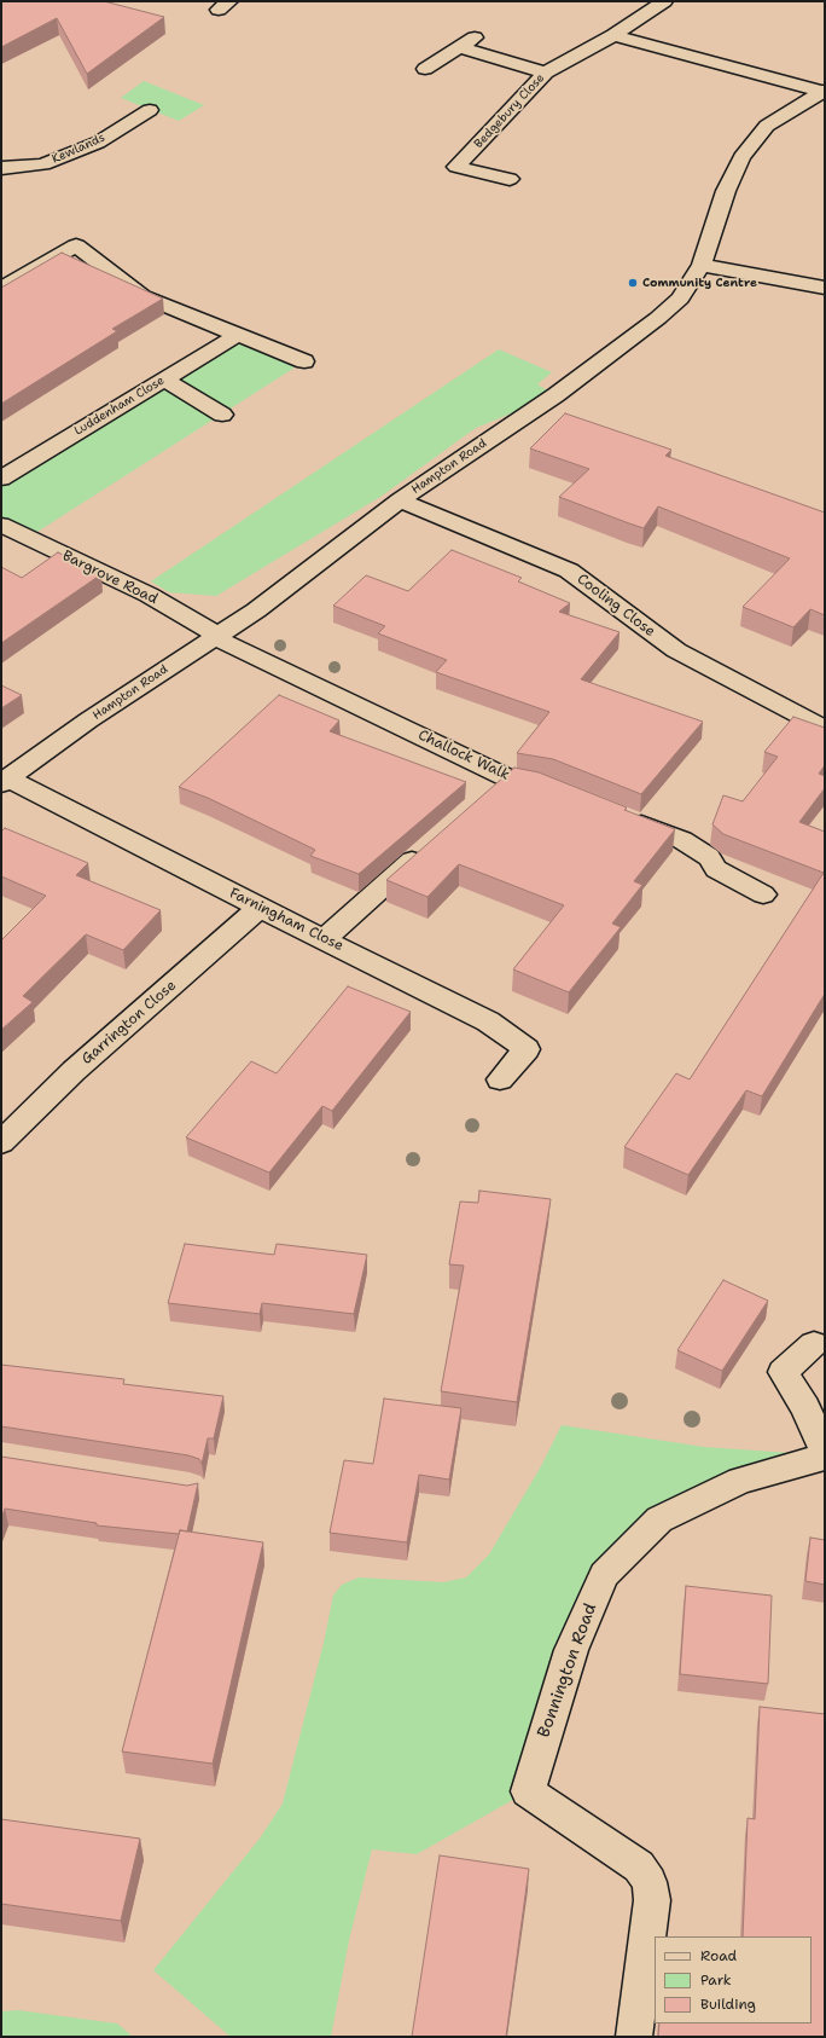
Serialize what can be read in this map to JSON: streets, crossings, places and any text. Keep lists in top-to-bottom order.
{
  "streets": {
    "street": [
      "Bedgebury Close",
      "Kewlands",
      "Luddenham Close",
      "Hampton Road",
      "Bargrove Road",
      "Cooling Close",
      "Challock Walk",
      "Farningham Close",
      "Garrington Close",
      "Bonnington Road"
    ]
  },
  "crossings": [
    ["Hampton Road", "Bargrove Road"],
    ["Hampton Road", "Cooling Close"],
    ["Hampton Road", "Challock Walk"],
    ["Hampton Road", "Farningham Close"],
    ["Bargrove Road", "Challock Walk"],
    ["Farningham Close", "Garrington Close"]
  ],
  "places": ["Community Centre"],
  "legend": ["Road", "Park", "Building"]
}
